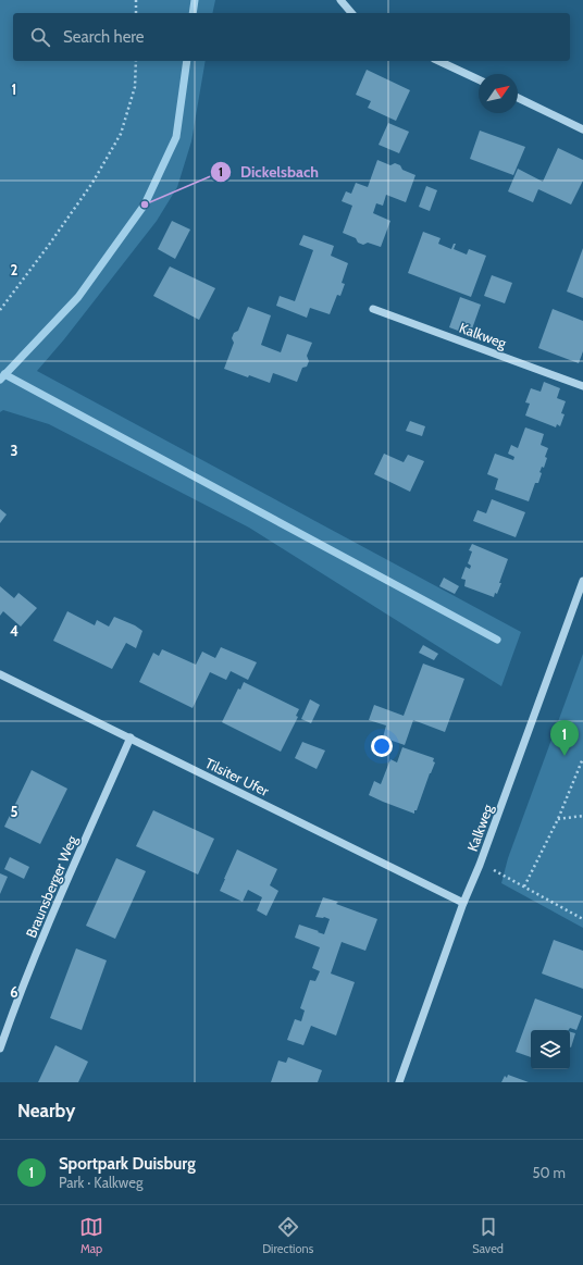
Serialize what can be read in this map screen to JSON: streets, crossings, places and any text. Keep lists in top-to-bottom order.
{
  "streets": {
    "street": ["Kalkweg", "Tilsiter Ufer", "Braunsberger Weg"]
  },
  "crossings": [
    ["Kalkweg", "Tilsiter Ufer"],
    ["Tilsiter Ufer", "Braunsberger Weg"]
  ],
  "places": ["Dickelsbach"],
  "north": "top right",
  "page": {
    "search": "Search here",
    "pins": "1",
    "heading": "Nearby",
    "list": [
      {
        "mark": "1",
        "name": "Sportpark Duisburg",
        "note": "Park · Kalkweg",
        "value": "50 m"
      }
    ],
    "nav": ["Map", "Directions", "Saved"]
  },
  "grid": {
    "rows": [
      "1",
      "2",
      "3",
      "4",
      "5",
      "6"
    ]
  }
}
